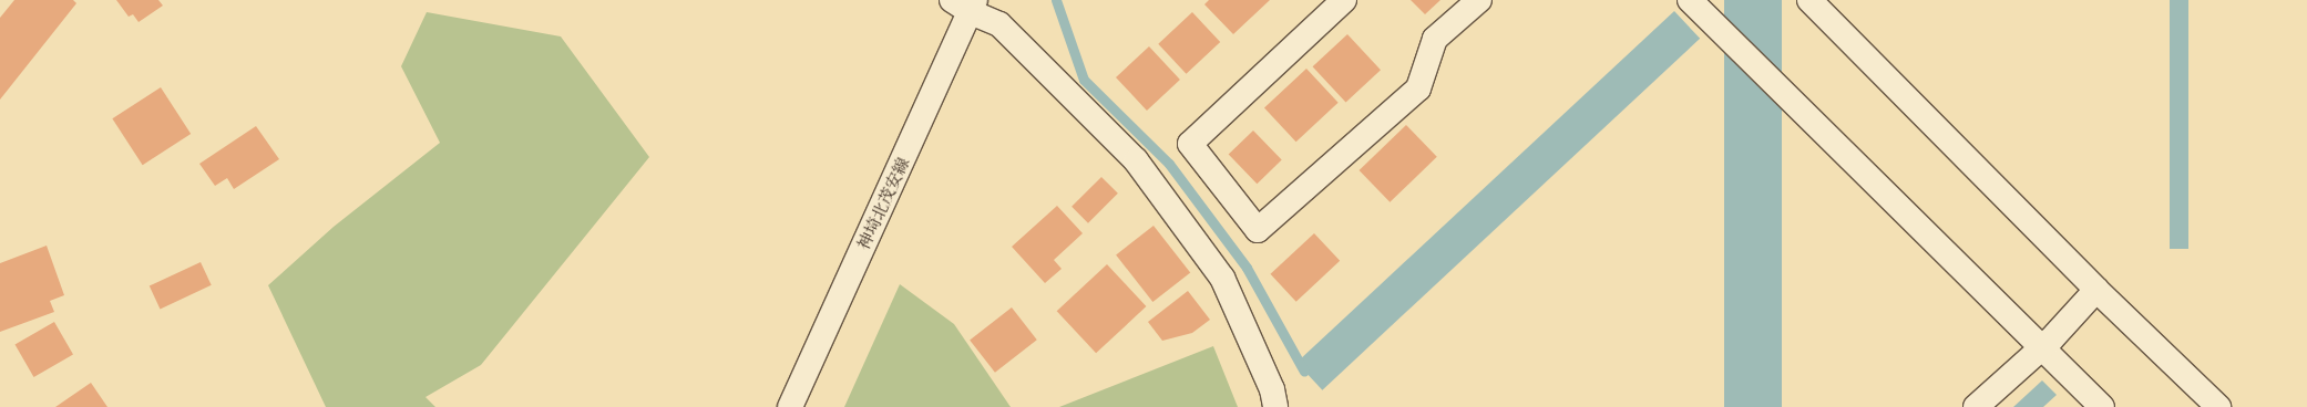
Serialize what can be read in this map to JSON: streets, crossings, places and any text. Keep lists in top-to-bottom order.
{
  "streets": {
    "street": ["神埼北茂安線"]
  }
}
